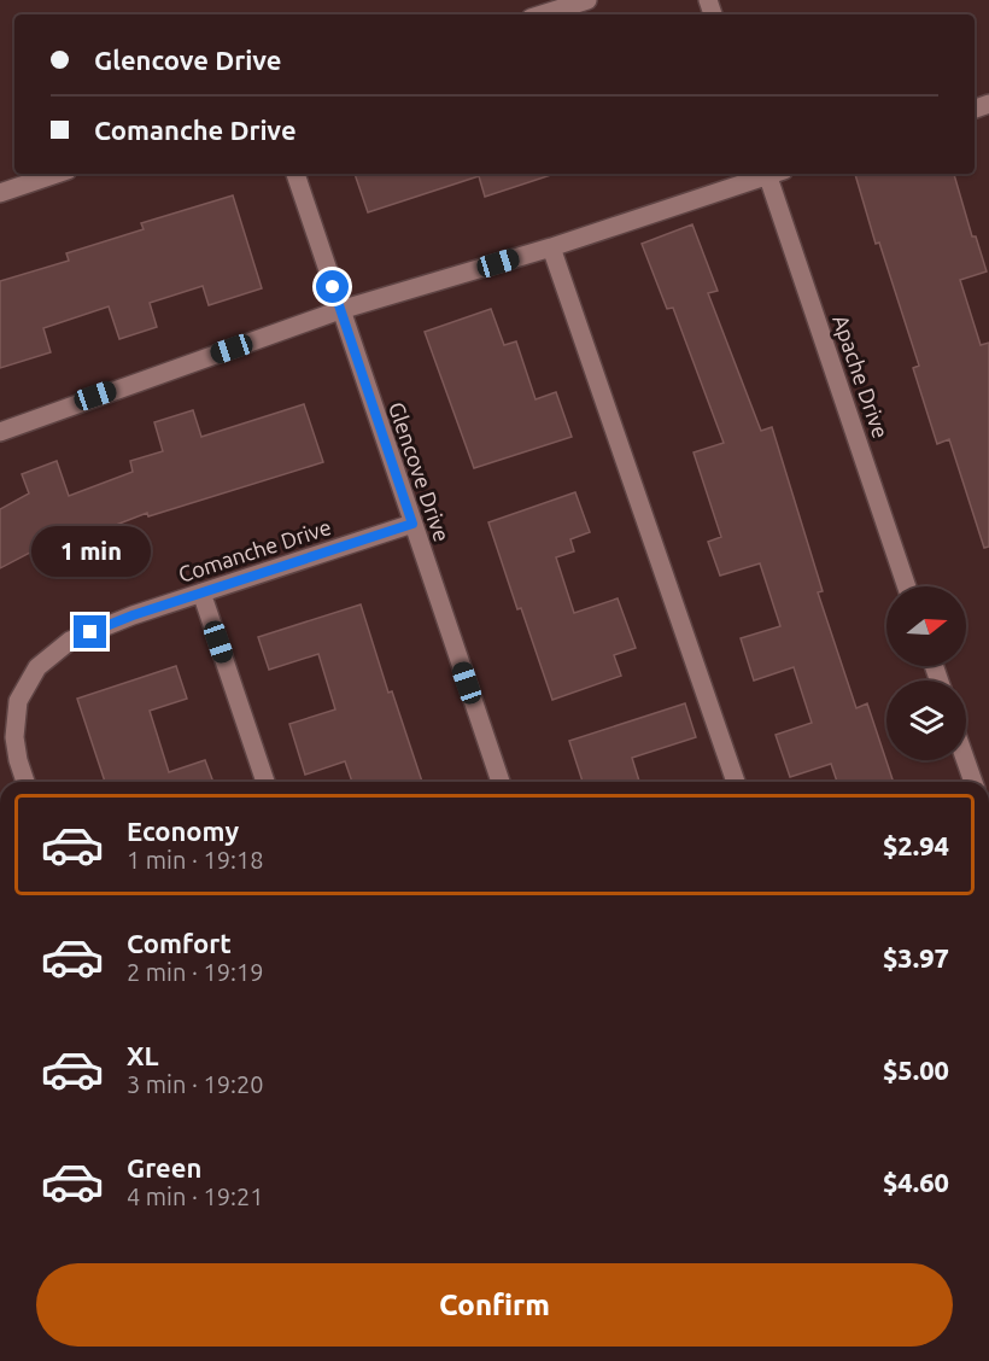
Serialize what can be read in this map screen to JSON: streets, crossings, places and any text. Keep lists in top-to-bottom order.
{
  "streets": {
    "street": ["Apache Drive", "Glencove Drive", "Comanche Drive"]
  },
  "crossings": [
    ["Glencove Drive", "Comanche Drive"]
  ],
  "north": "right",
  "page": {
    "banner": ["Glencove Drive", "Comanche Drive"],
    "bubble": "1 min",
    "list": [
      {
        "name": "Economy",
        "note": "1 min · 19:18",
        "value": "$2.94"
      },
      {
        "name": "Comfort",
        "note": "2 min · 19:19",
        "value": "$3.97"
      },
      {
        "name": "XL",
        "note": "3 min · 19:20",
        "value": "$5.00"
      },
      {
        "name": "Green",
        "note": "4 min · 19:21",
        "value": "$4.60"
      }
    ],
    "buttons": "Confirm"
  }
}
